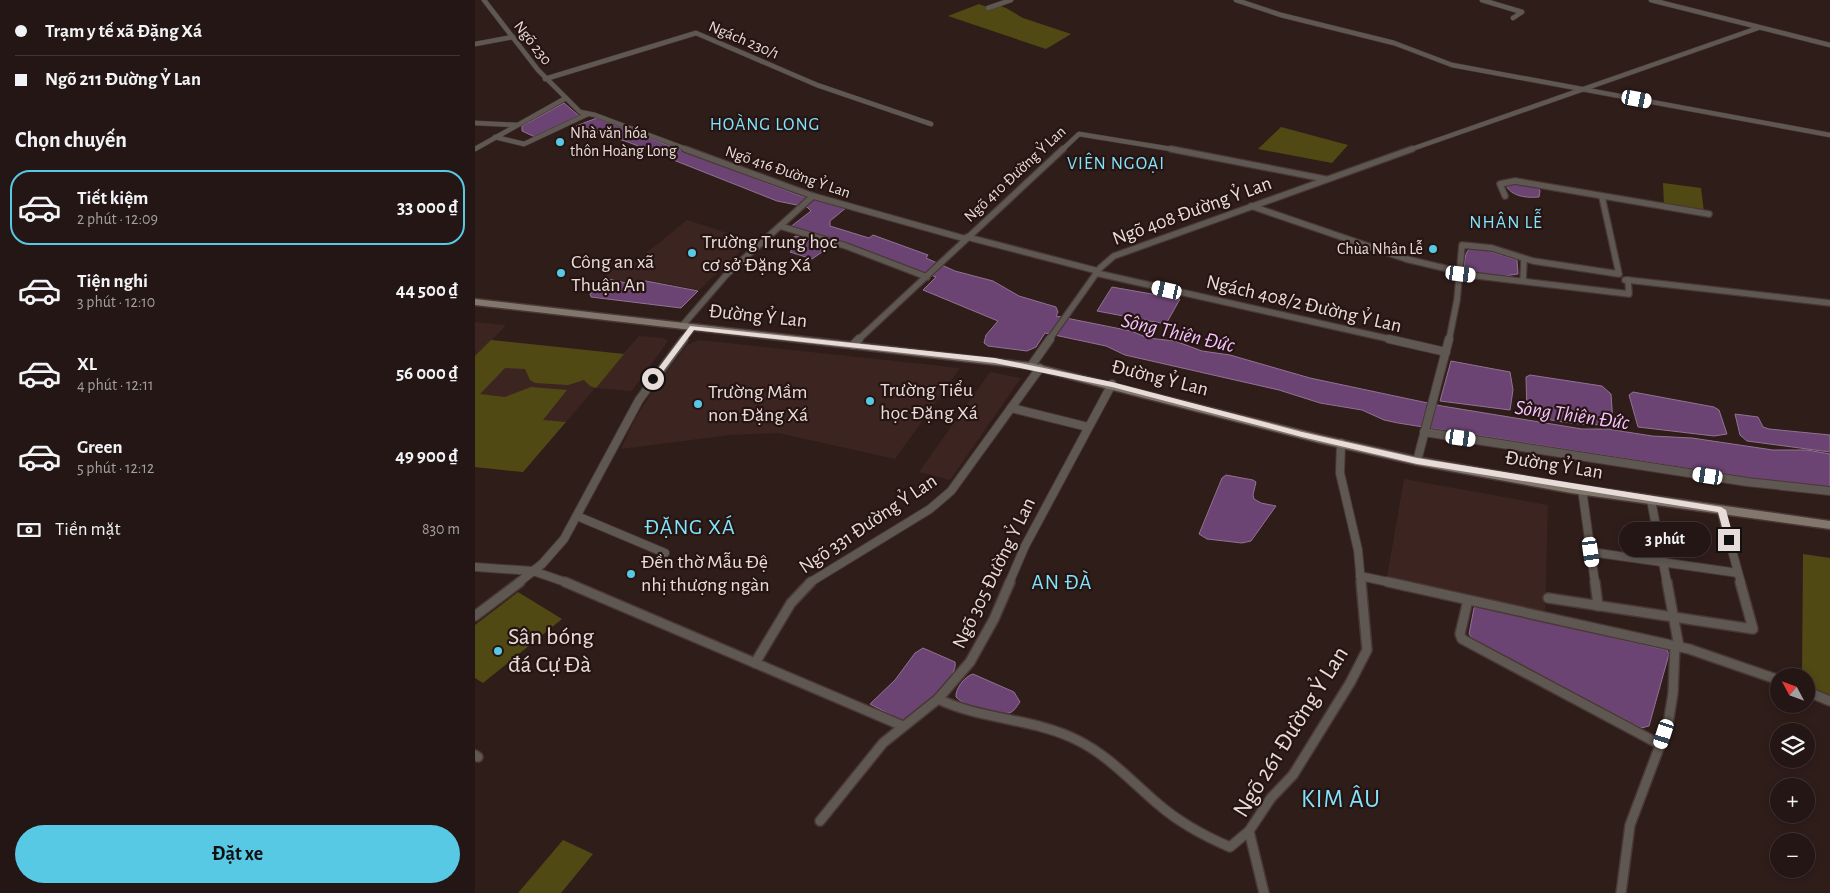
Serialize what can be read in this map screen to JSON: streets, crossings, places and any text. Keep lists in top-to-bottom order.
{
  "streets": {
    "main road": ["Đường Ỷ Lan"],
    "street": [
      "Ngách 230/1",
      "Ngõ 230",
      "Ngõ 416 Đường Ỷ Lan",
      "Ngõ 410 Đường Ỷ Lan",
      "Ngõ 408 Đường Ỷ Lan",
      "Ngách 408/2 Đường Ỷ Lan",
      "Ngõ 331 Đường Ỷ Lan",
      "Ngõ 305 Đường Ỷ Lan",
      "Ngõ 261 Đường Ỷ Lan"
    ]
  },
  "crossings": [
    ["Ngách 230/1", "Ngõ 230"],
    ["Ngõ 230", "Ngõ 416 Đường Ỷ Lan"],
    ["Ngõ 416 Đường Ỷ Lan", "Ngõ 410 Đường Ỷ Lan"],
    ["Ngõ 416 Đường Ỷ Lan", "Ngách 408/2 Đường Ỷ Lan"],
    ["Ngõ 410 Đường Ỷ Lan", "Ngõ 408 Đường Ỷ Lan"],
    ["Ngõ 410 Đường Ỷ Lan", "Đường Ỷ Lan"],
    ["Ngõ 408 Đường Ỷ Lan", "Ngách 408/2 Đường Ỷ Lan"],
    ["Ngõ 408 Đường Ỷ Lan", "Đường Ỷ Lan"],
    ["Ngõ 408 Đường Ỷ Lan", "Ngõ 331 Đường Ỷ Lan"],
    ["Đường Ỷ Lan", "Ngõ 331 Đường Ỷ Lan"],
    ["Đường Ỷ Lan", "Ngõ 305 Đường Ỷ Lan"],
    ["Đường Ỷ Lan", "Ngõ 261 Đường Ỷ Lan"]
  ],
  "districts": [
    "HOÀNG LONG",
    "VIÊN NGOẠI",
    "NHÂN LỄ",
    "ĐẶNG XÁ",
    "AN ĐÀ",
    "KIM ÂU"
  ],
  "water": ["Sông Thiên Đức"],
  "places": [
    "Nhà văn hóa thôn Hoàng Long",
    "Chùa Nhân Lễ",
    "Trường Trung học cơ sở Đặng Xá",
    "Công an xã Thuận An",
    "Trường Tiểu học Đặng Xá",
    "Trường Mầm non Đặng Xá",
    "Đền thờ Mẫu Đệ nhị thượng ngàn",
    "Sân bóng đá Cự Đà"
  ],
  "north": "top left",
  "page": {
    "banner": ["Trạm y tế xã Đặng Xá", "Ngõ 211 Đường Ỷ Lan"],
    "heading": "Chọn chuyến",
    "list": [
      {
        "name": "Tiết kiệm",
        "note": "2 phút · 12:09",
        "value": "33 000 ₫"
      },
      {
        "name": "Tiện nghi",
        "note": "3 phút · 12:10",
        "value": "44 500 ₫"
      },
      {
        "name": "XL",
        "note": "4 phút · 12:11",
        "value": "56 000 ₫"
      },
      {
        "name": "Green",
        "note": "5 phút · 12:12",
        "value": "49 900 ₫"
      }
    ],
    "pay": ["Tiền mặt", "830 m"],
    "bubble": "3 phút",
    "map_buttons": ["+", "−"],
    "buttons": "Đặt xe"
  }
}
